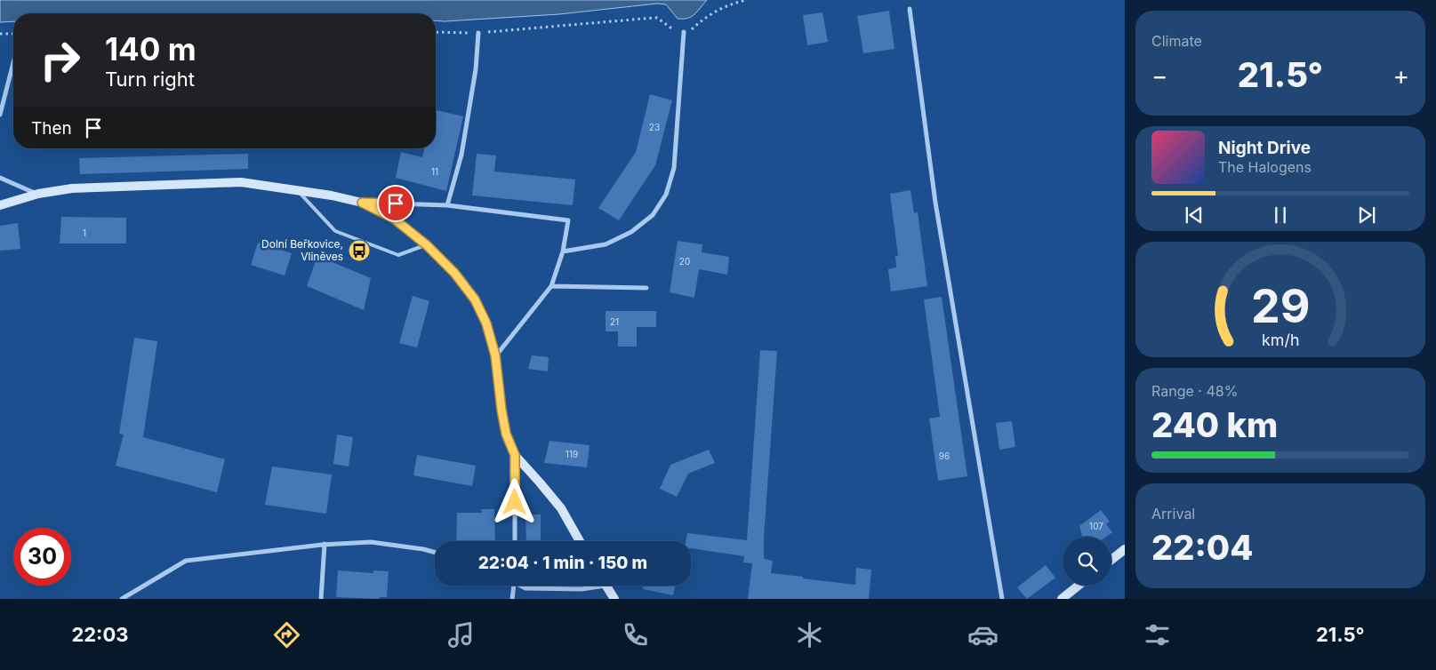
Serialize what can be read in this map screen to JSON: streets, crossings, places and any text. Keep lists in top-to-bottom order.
{
  "places": {
    "bus stop": ["Dolní Beřkovice, Vliněves"]
  },
  "house_numbers": [
    "23",
    "11",
    "1",
    "20",
    "21",
    "119",
    "96",
    "107"
  ],
  "page": {
    "tile": [
      "Climate",
      ["Range · 48%", "240 km"],
      ["Arrival", "22:04"]
    ],
    "turn": ["140 m", "Turn right"],
    "heat": ["−", "21.5°", "+"],
    "then": "Then",
    "song": ["Night Drive", "The Halogens"],
    "limit": "30",
    "trip": "22:04 · 1 min · 150 m",
    "tabs": ["22:03", "21.5°"],
    "gauge": ["29", "km/h"]
  }
}
